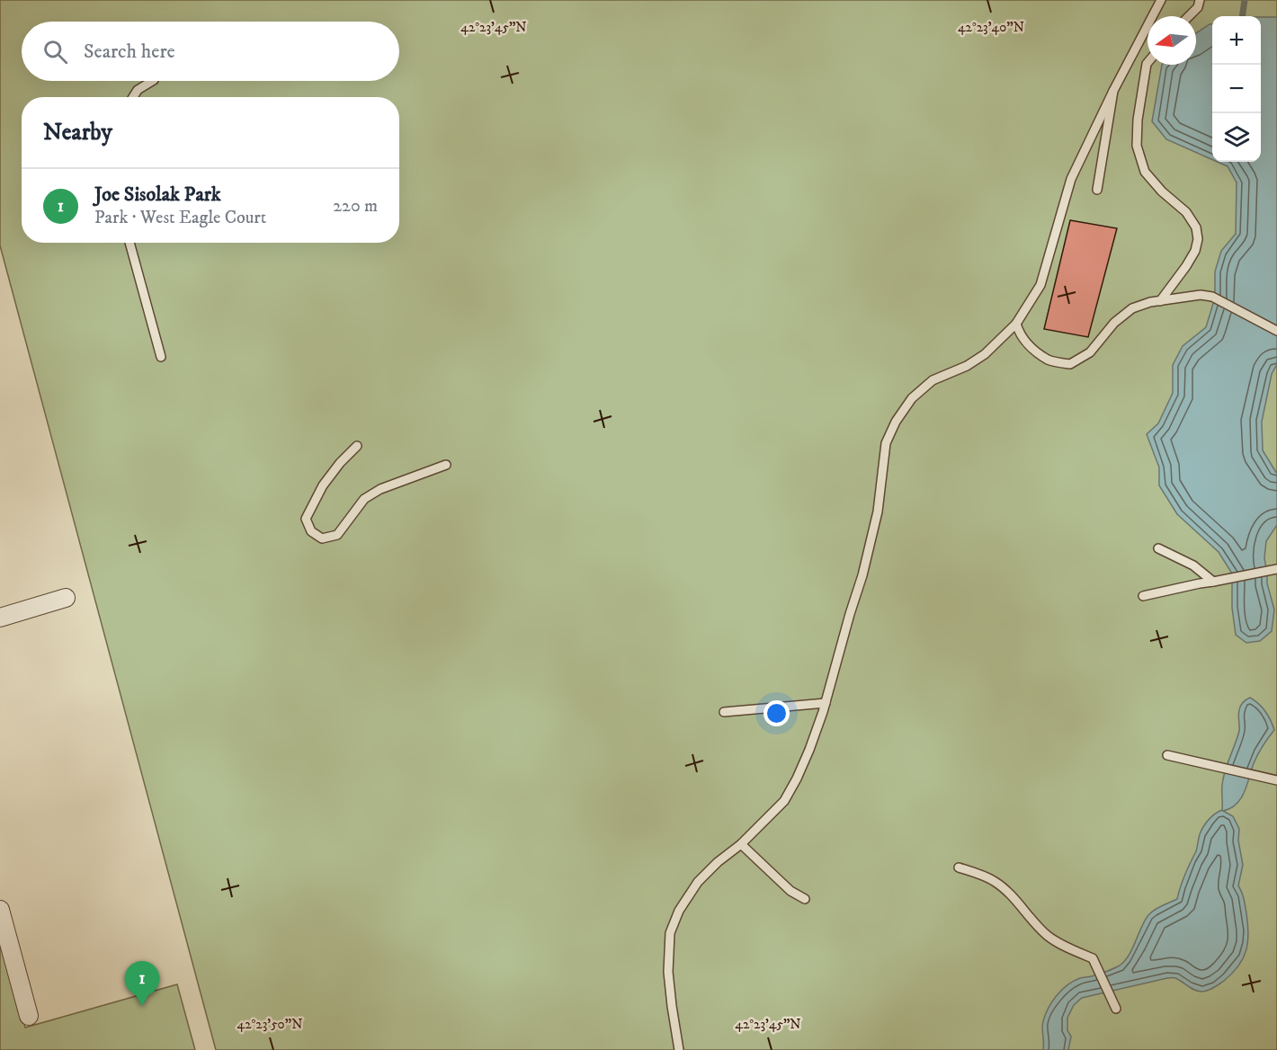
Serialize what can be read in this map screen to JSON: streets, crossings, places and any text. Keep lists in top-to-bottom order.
{
  "north": "left",
  "page": {
    "map_buttons": ["+", "−"],
    "search": "Search here",
    "heading": "Nearby",
    "list": [
      {
        "mark": "1",
        "name": "Joe Sisolak Park",
        "note": "Park · West Eagle Court",
        "value": "220 m"
      }
    ],
    "pins": "1"
  },
  "coordinates": ["42°23'45\"N", "42°23'40\"N", "42°23'50\"N"]
}
